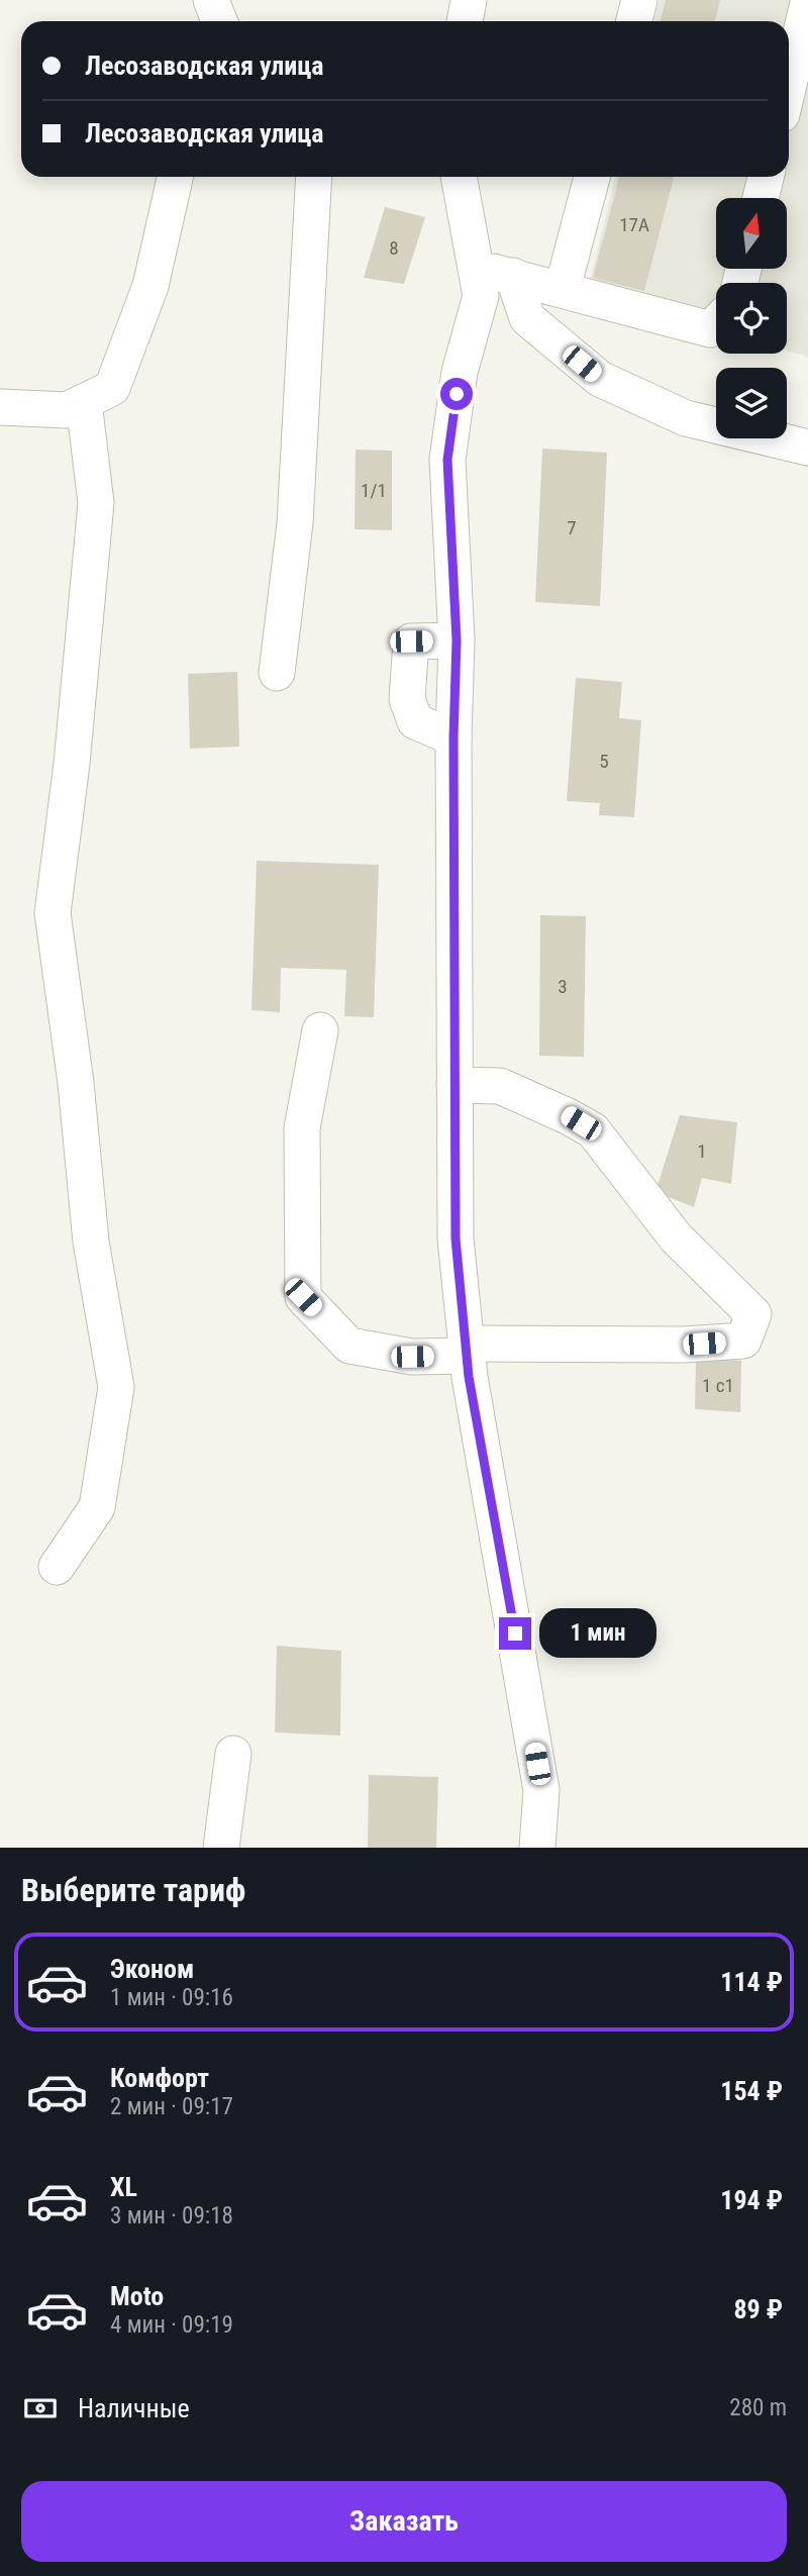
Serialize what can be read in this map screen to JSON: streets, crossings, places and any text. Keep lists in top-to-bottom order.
{
  "house_numbers": [
    "17А",
    "8",
    "1/1",
    "7",
    "5",
    "3",
    "1",
    "1 с1"
  ],
  "north": "top",
  "page": {
    "banner": ["Лесозаводская улица", "Лесозаводская улица"],
    "bubble": "1 мин",
    "heading": "Выберите тариф",
    "list": [
      {
        "name": "Эконом",
        "note": "1 мин · 09:16",
        "value": "114 ₽"
      },
      {
        "name": "Комфорт",
        "note": "2 мин · 09:17",
        "value": "154 ₽"
      },
      {
        "name": "XL",
        "note": "3 мин · 09:18",
        "value": "194 ₽"
      },
      {
        "name": "Moto",
        "note": "4 мин · 09:19",
        "value": "89 ₽"
      }
    ],
    "pay": ["Наличные", "280 m"],
    "buttons": "Заказать"
  }
}
